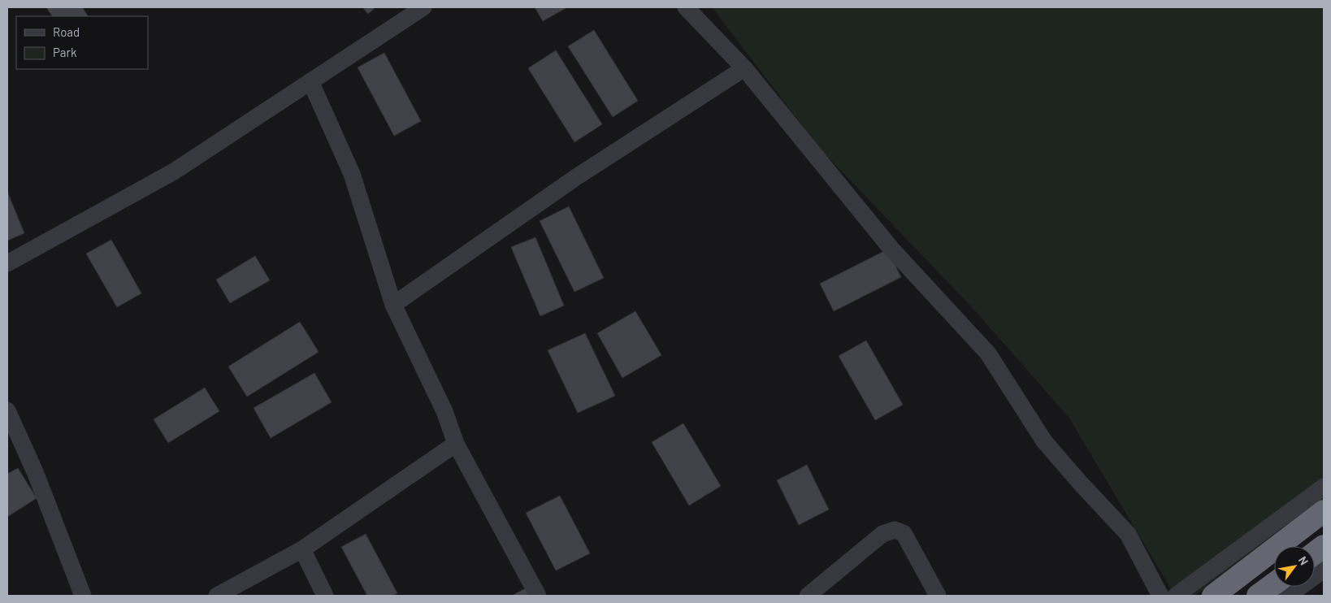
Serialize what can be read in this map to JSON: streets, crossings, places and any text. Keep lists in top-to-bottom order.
{
  "legend": ["Road", "Park"],
  "north": "top right"
}
